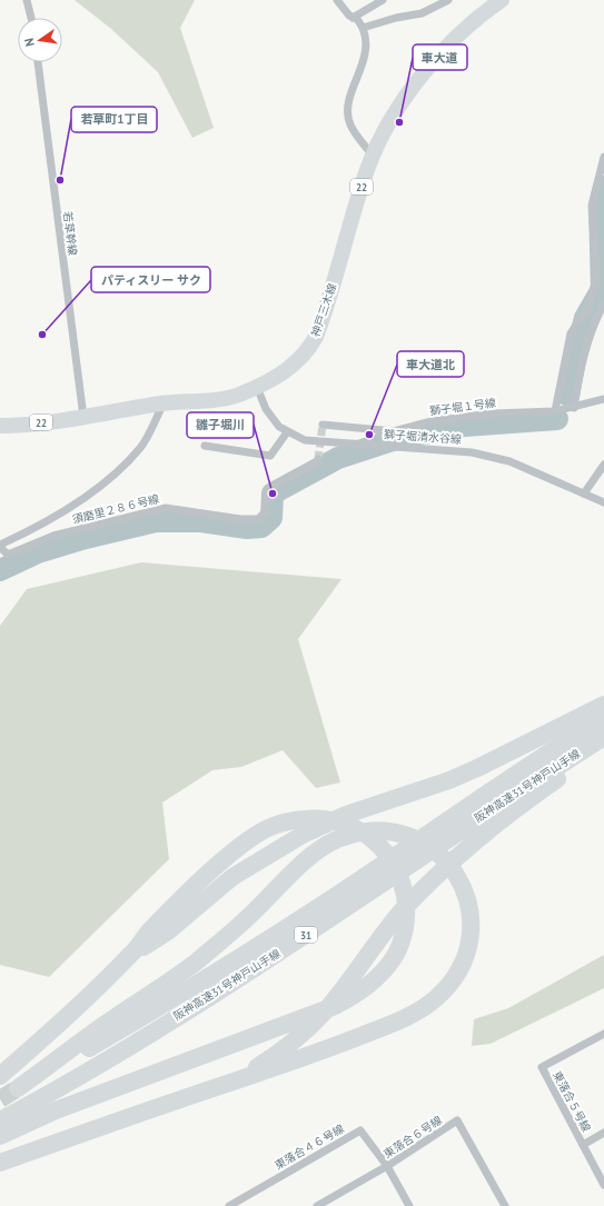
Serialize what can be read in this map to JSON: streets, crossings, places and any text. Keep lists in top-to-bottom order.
{
  "streets": {
    "highway": ["阪神高速31号神戸山手線", "31"],
    "main road": ["22", "神戸三木線"],
    "street": [
      "若草幹線",
      "獅子堀１号線",
      "獅子堀清水谷線",
      "須磨里２８６号線",
      "東落合５号線",
      "東落合６号線",
      "東落合４６号線"
    ]
  },
  "crossings": [
    ["若草幹線", "神戸三木線"],
    ["神戸三木線", "獅子堀清水谷線"],
    ["阪神高速31号神戸山手線", "31"],
    ["東落合６号線", "東落合４６号線"]
  ],
  "places": [
    "車大道",
    "若草町1丁目",
    "パティスリー サク",
    "車大道北",
    "雛子堀川"
  ],
  "north": "left"
}
